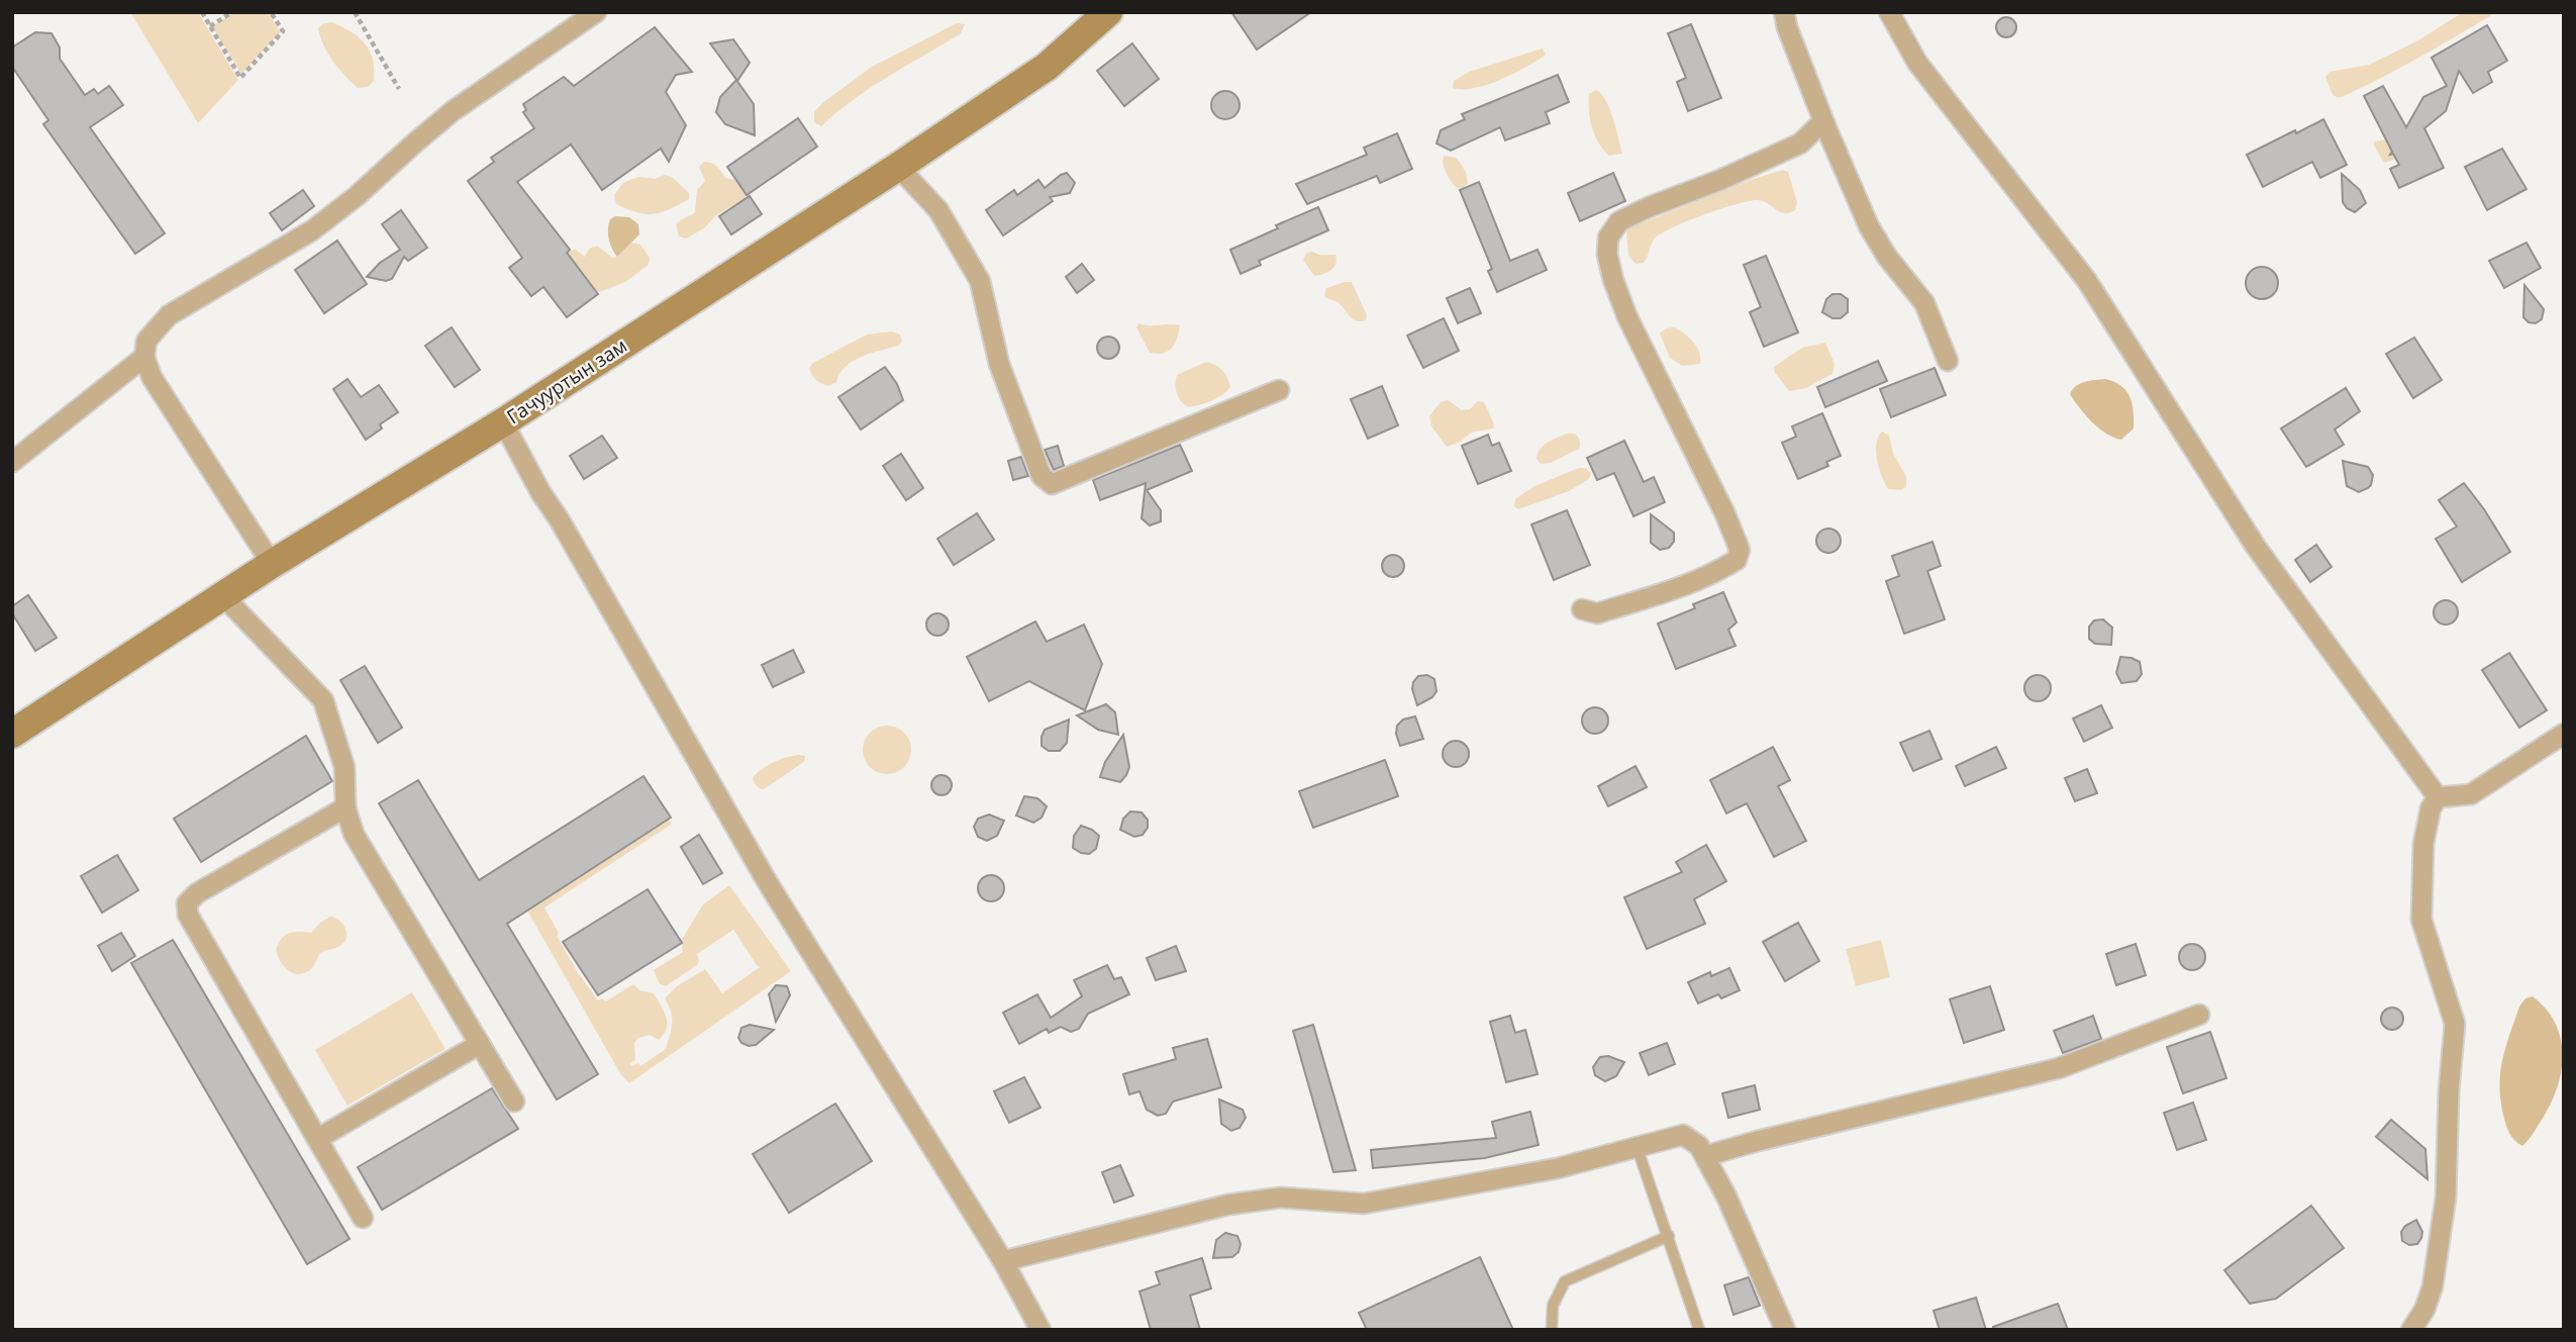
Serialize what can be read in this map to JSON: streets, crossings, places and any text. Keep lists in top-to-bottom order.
{
  "streets": {
    "main road": ["Гачууртын зам"]
  }
}
